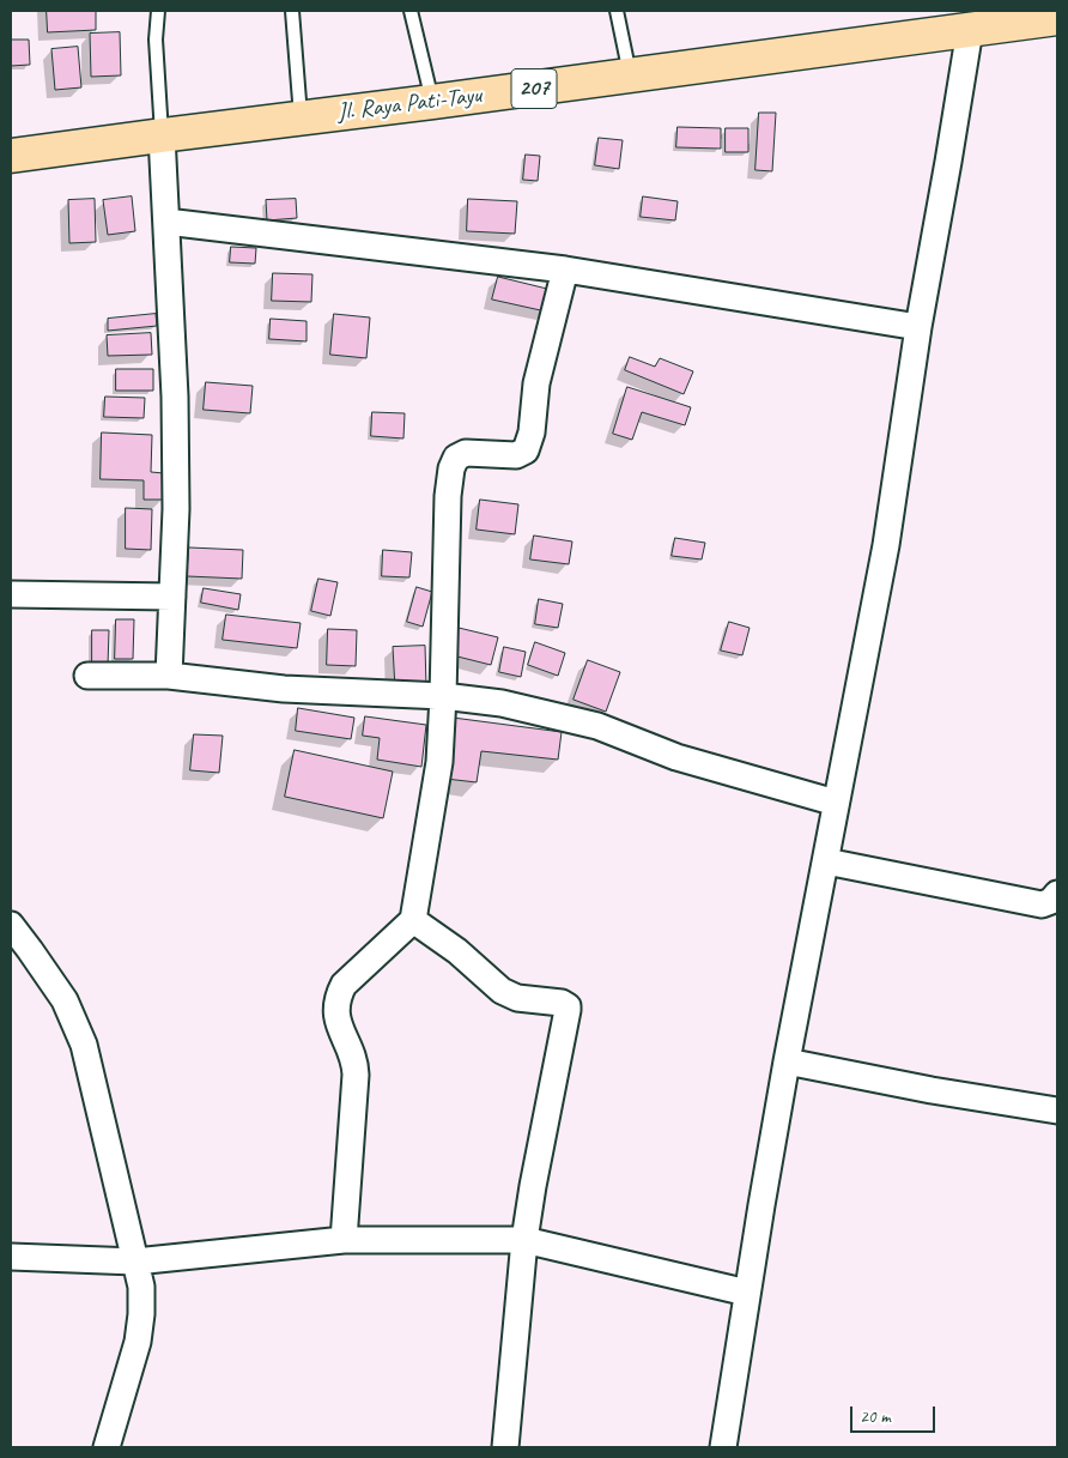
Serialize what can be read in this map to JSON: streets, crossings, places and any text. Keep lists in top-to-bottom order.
{
  "streets": {
    "main road": ["207", "Jl. Raya Pati-Tayu"]
  },
  "scale_bar": "20 m"
}
